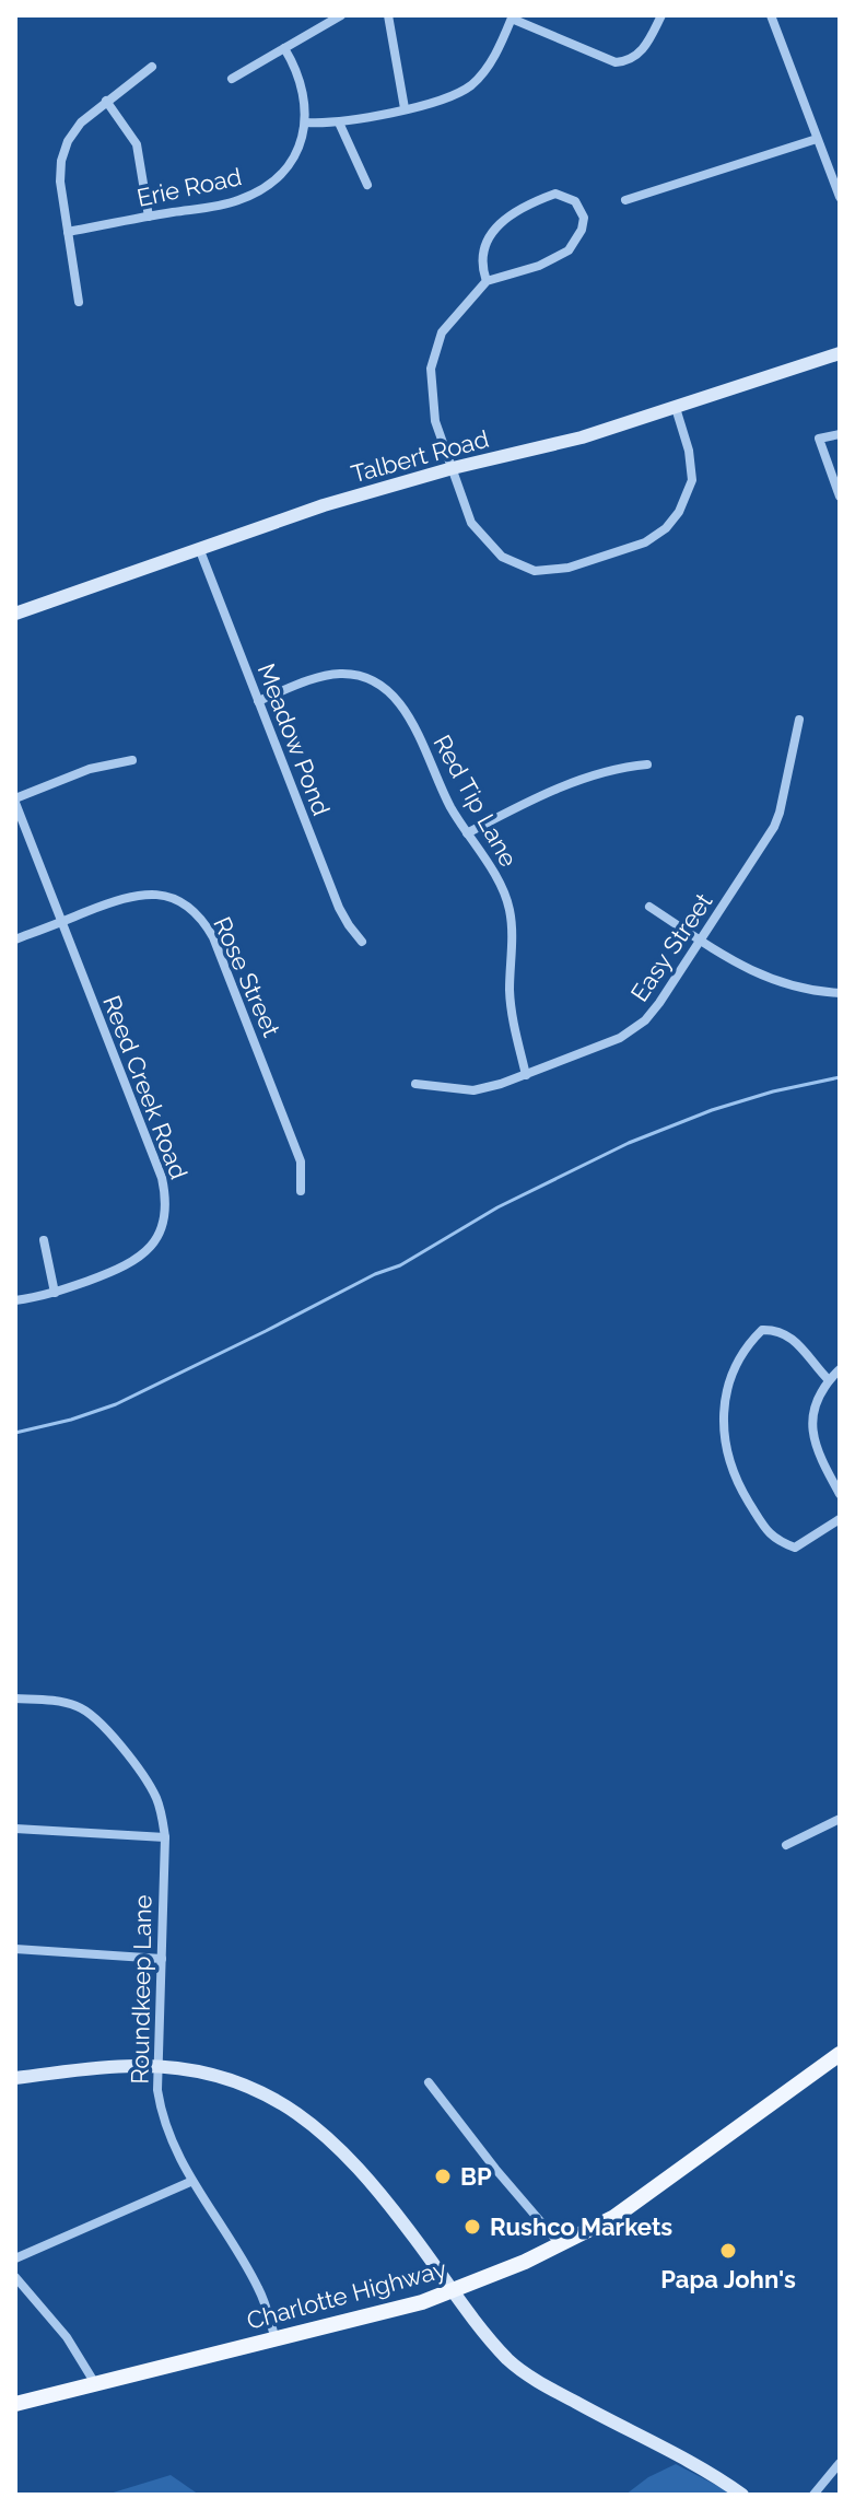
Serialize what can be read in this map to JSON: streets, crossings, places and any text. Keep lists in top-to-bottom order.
{
  "streets": {
    "main road": ["Charlotte Highway"],
    "street": [
      "Erie Road",
      "Talbert Road",
      "Meadow Pond",
      "Red Tip Lane",
      "Easy Street",
      "Rose Street",
      "Reed Creek Road",
      "Roundkeep Lane"
    ]
  },
  "crossings": [
    ["Talbert Road", "Meadow Pond"],
    ["Meadow Pond", "Red Tip Lane"],
    ["Red Tip Lane", "Easy Street"],
    ["Rose Street", "Reed Creek Road"],
    ["Roundkeep Lane", "Charlotte Highway"]
  ],
  "places": ["BP", "Rushco Markets", "Papa John's"]
}
